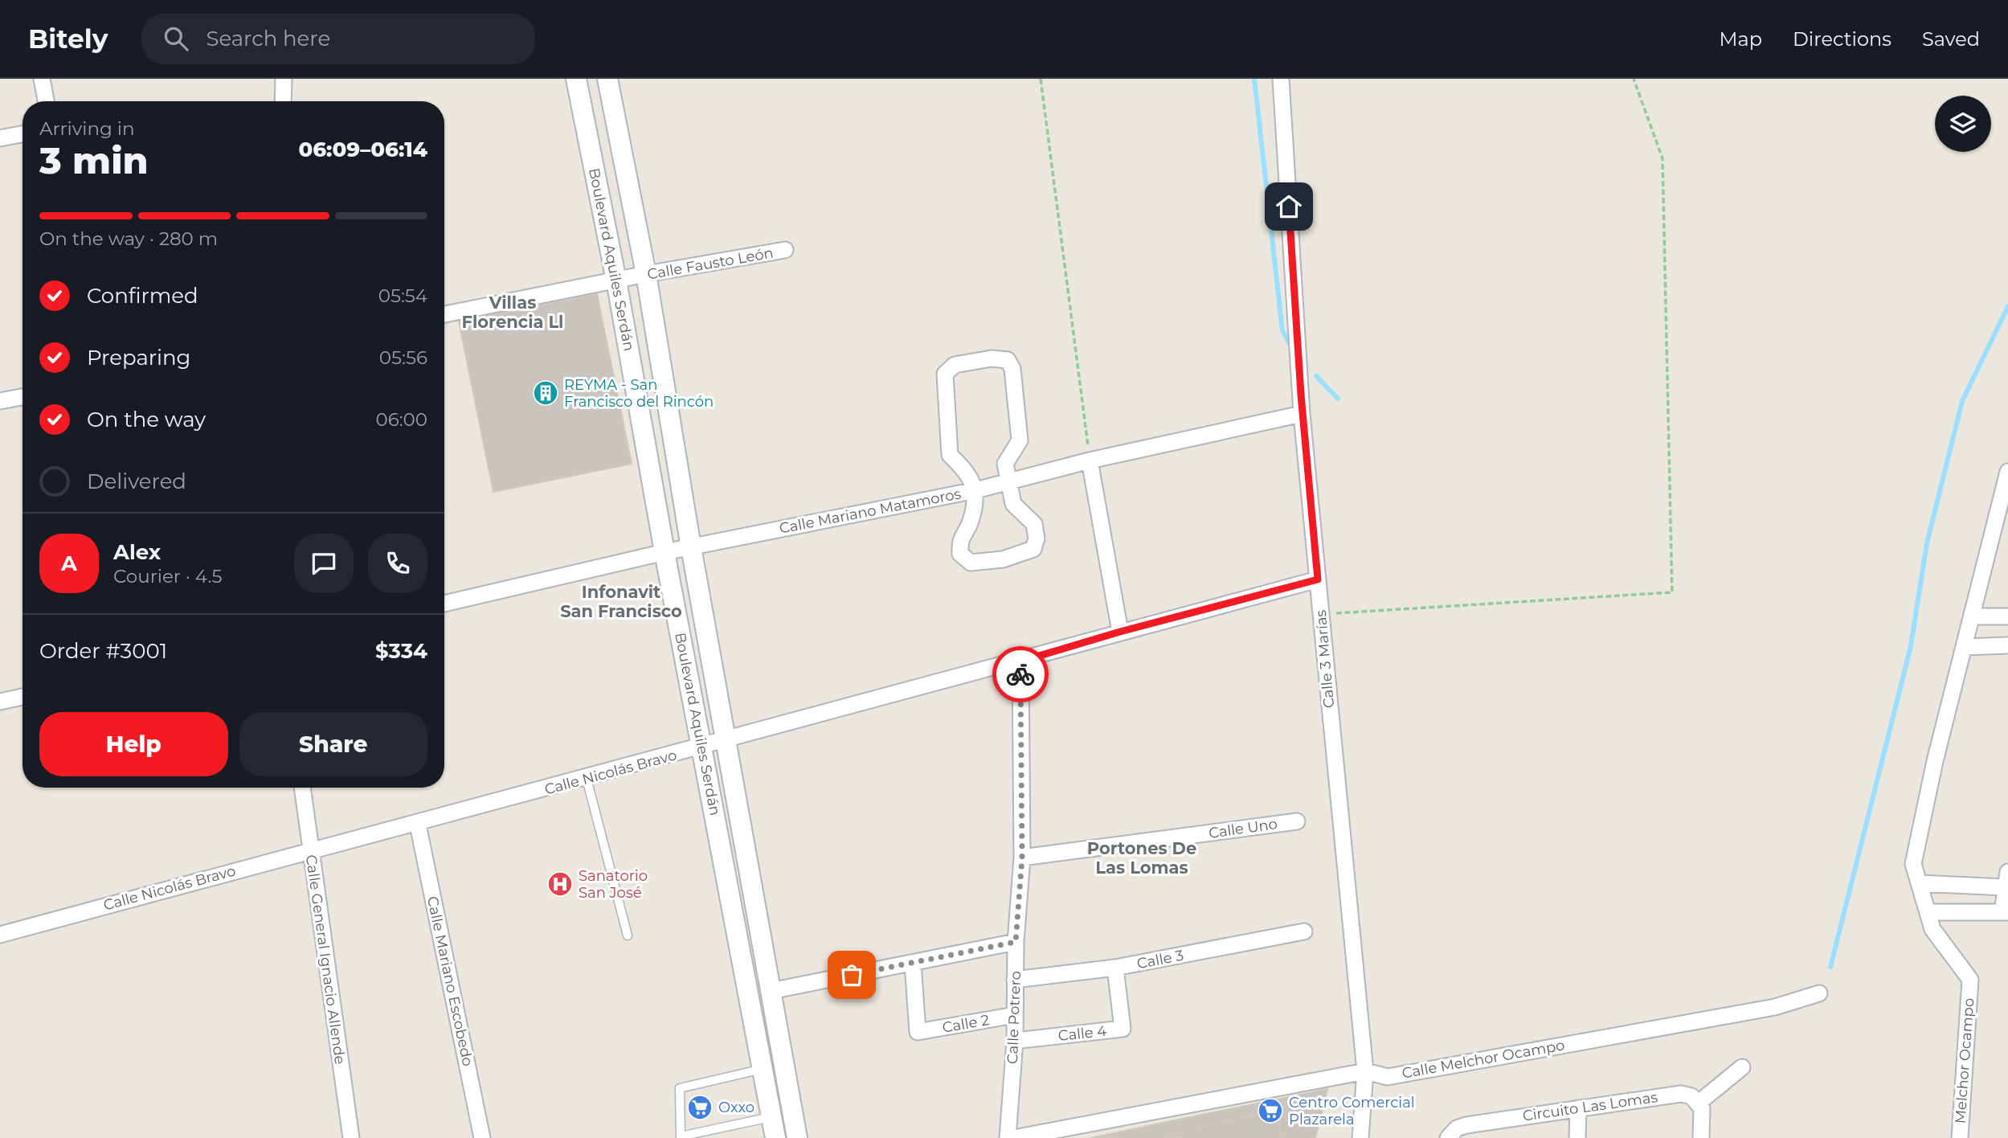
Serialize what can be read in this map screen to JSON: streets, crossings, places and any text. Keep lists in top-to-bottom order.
{
  "streets": {
    "street": [
      "Boulevard Aquiles Serdán",
      "Calle Fausto León",
      "Calle Mariano Matamoros",
      "Calle 3 Marías",
      "Calle Nicolás Bravo",
      "Calle Uno",
      "Calle General Ignacio Allende",
      "Calle 3",
      "Calle Mariano Escobedo",
      "Calle Potrero",
      "Calle 2",
      "Calle 4",
      "Calle Melchor Ocampo",
      "Melchor Ocampo",
      "Circuito Las Lomas"
    ]
  },
  "crossings": [
    ["Boulevard Aquiles Serdán", "Calle Fausto León"],
    ["Boulevard Aquiles Serdán", "Calle Mariano Matamoros"],
    ["Boulevard Aquiles Serdán", "Calle Nicolás Bravo"],
    ["Calle Mariano Matamoros", "Calle 3 Marías"],
    ["Calle 3 Marías", "Calle Nicolás Bravo"],
    ["Calle 3 Marías", "Calle Melchor Ocampo"],
    ["Calle Nicolás Bravo", "Calle General Ignacio Allende"],
    ["Calle Nicolás Bravo", "Calle Mariano Escobedo"],
    ["Calle Nicolás Bravo", "Calle Potrero"],
    ["Calle Uno", "Calle Potrero"],
    ["Calle 3", "Calle Potrero"],
    ["Calle 3", "Calle 4"],
    ["Calle Potrero", "Calle 2"],
    ["Calle Potrero", "Calle 4"]
  ],
  "districts": ["Villas Florencia Ll", "Infonavit San Francisco", "Portones De Las Lomas"],
  "places": {
    "building": ["REYMA - San Francisco del Rincón"],
    "hospital": ["Sanatorio San José"],
    "supermarket": ["Oxxo", "Centro Comercial Plazarela"]
  },
  "page": {
    "header": "Bitely",
    "search": "Search here",
    "nav": ["Map", "Directions", "Saved"],
    "heading": ["3 min", "Arriving in", "06:09–06:14"],
    "panel": [
      "Alex",
      "Courier · 4.5",
      "Order #3001",
      "$334"
    ],
    "bar": "On the way · 280 m",
    "list": [
      ["Confirmed", "05:54"],
      ["Preparing", "05:56"],
      ["On the way", "06:00"],
      "Delivered"
    ],
    "round": "A",
    "buttons": ["Help", "Share"]
  }
}
